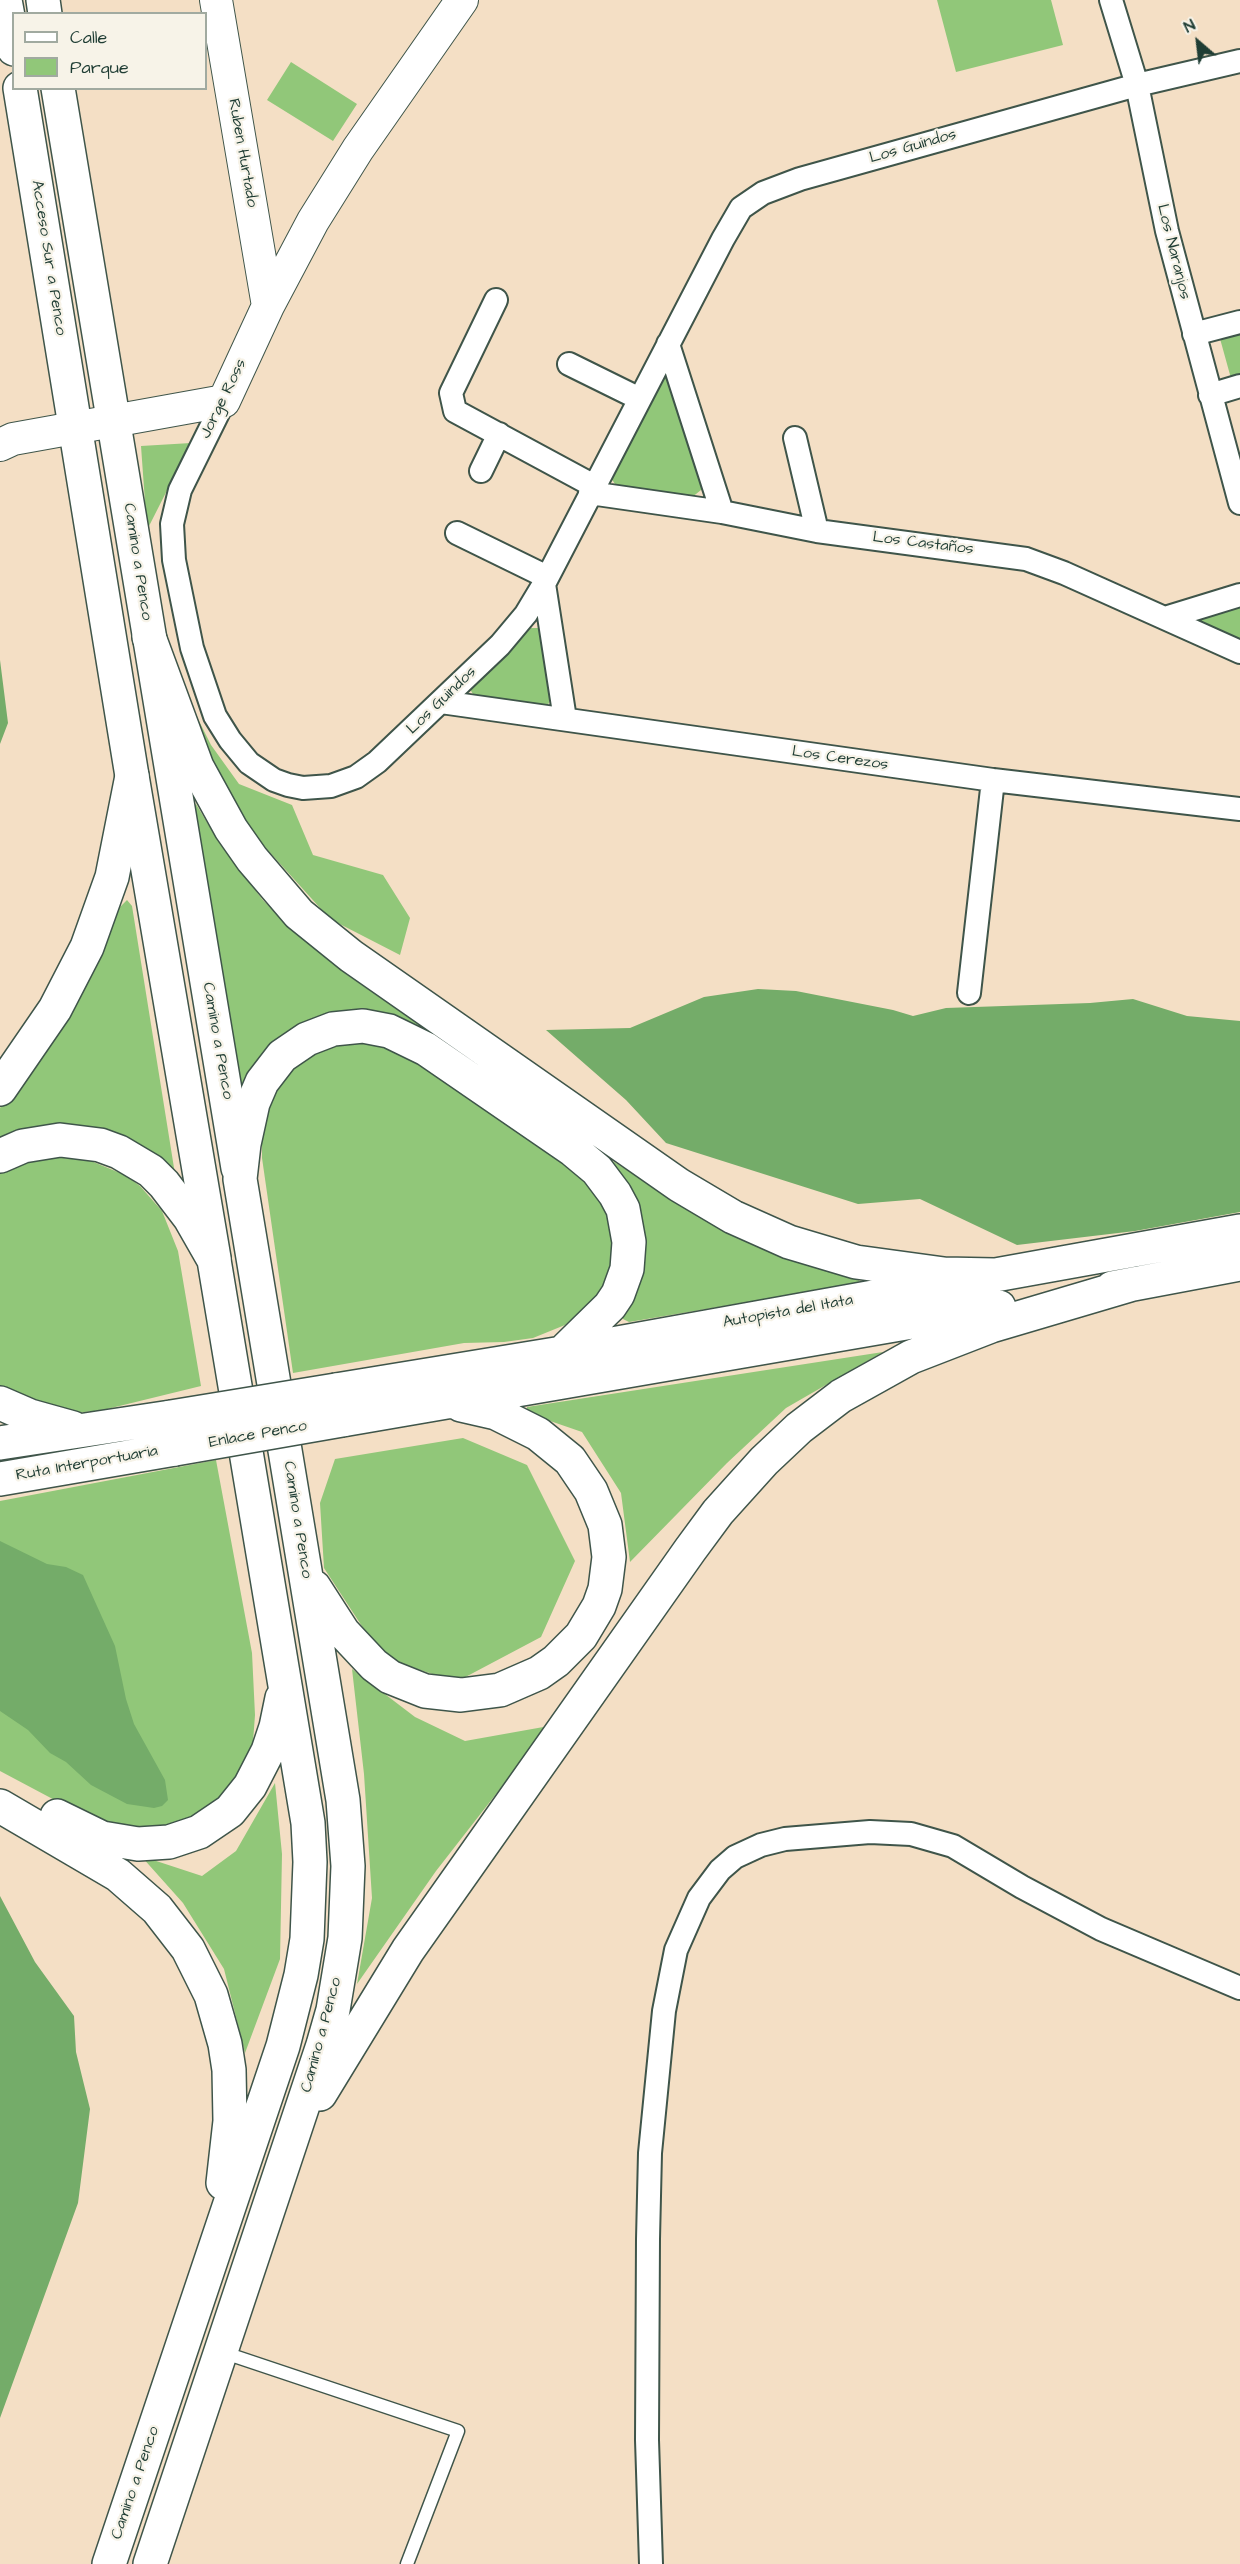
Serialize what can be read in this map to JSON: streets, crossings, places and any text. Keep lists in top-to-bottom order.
{
  "streets": {
    "main road": [
      "Ruben Hurtado",
      "Acceso Sur a Penco",
      "Jorge Ross",
      "Camino a Penco",
      "Autopista del Itata",
      "Enlace Penco",
      "Ruta Interportuaria"
    ],
    "street": [
      "Los Guindos",
      "Los Naranjos",
      "Los Castaños",
      "Los Cerezos"
    ]
  },
  "crossings": [
    ["Los Guindos", "Los Naranjos"],
    ["Los Guindos", "Jorge Ross"],
    ["Los Guindos", "Los Castaños"],
    ["Los Guindos", "Los Cerezos"],
    ["Ruben Hurtado", "Jorge Ross"],
    ["Acceso Sur a Penco", "Camino a Penco"],
    ["Autopista del Itata", "Enlace Penco"],
    ["Enlace Penco", "Ruta Interportuaria"]
  ],
  "legend": ["Calle", "Parque"],
  "north": "top left"
}
